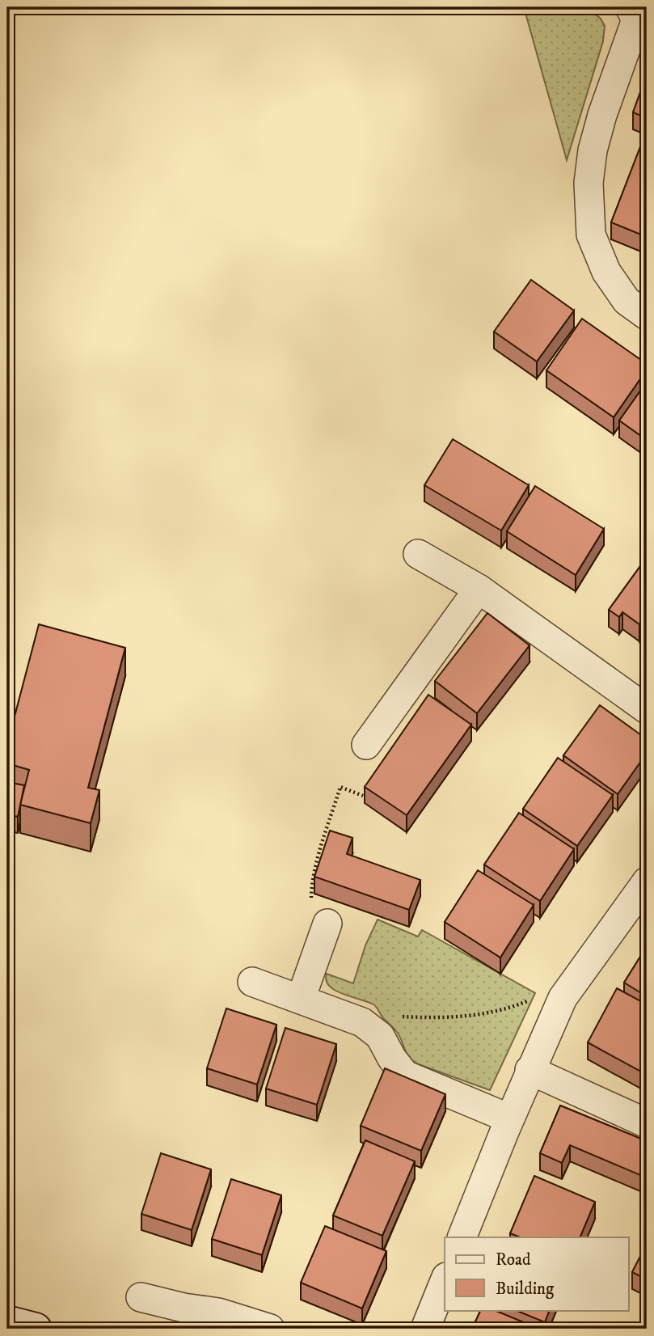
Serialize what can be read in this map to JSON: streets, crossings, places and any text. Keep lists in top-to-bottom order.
{
  "legend": ["Road", "Building"]
}
